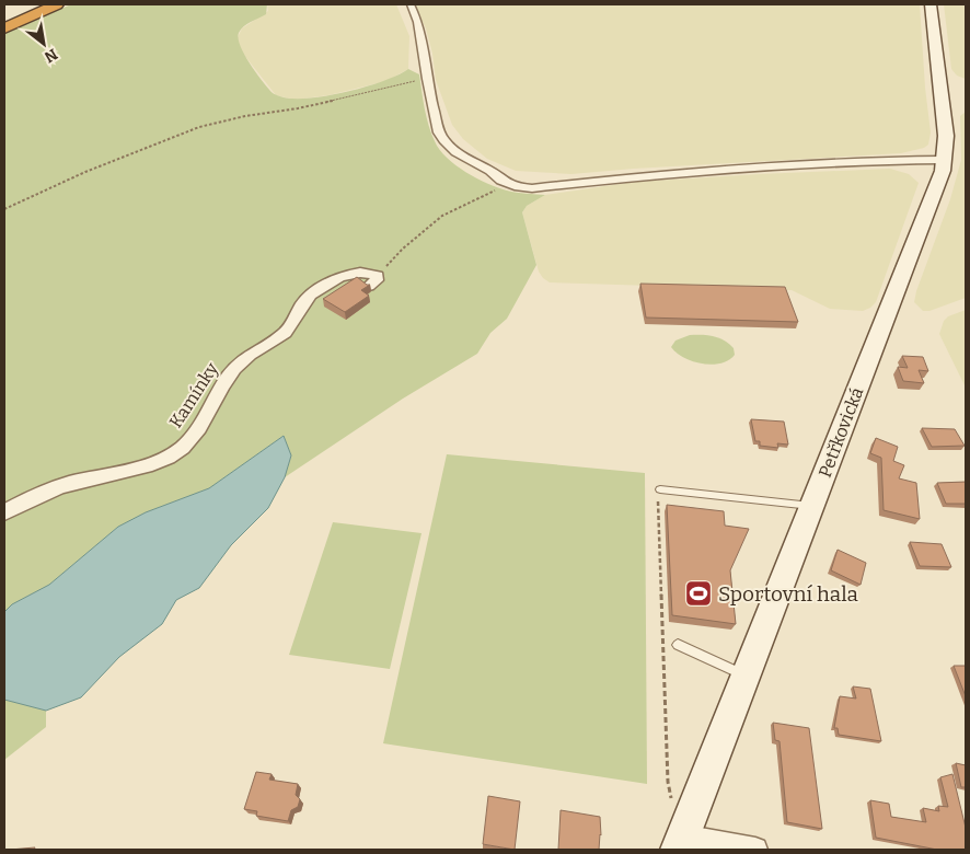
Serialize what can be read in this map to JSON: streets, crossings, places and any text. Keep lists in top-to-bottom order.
{
  "streets": {
    "street": ["Kamínky", "Petřkovická"]
  },
  "places": {
    "sports": ["Sportovní hala"]
  },
  "north": "bottom right"
}
